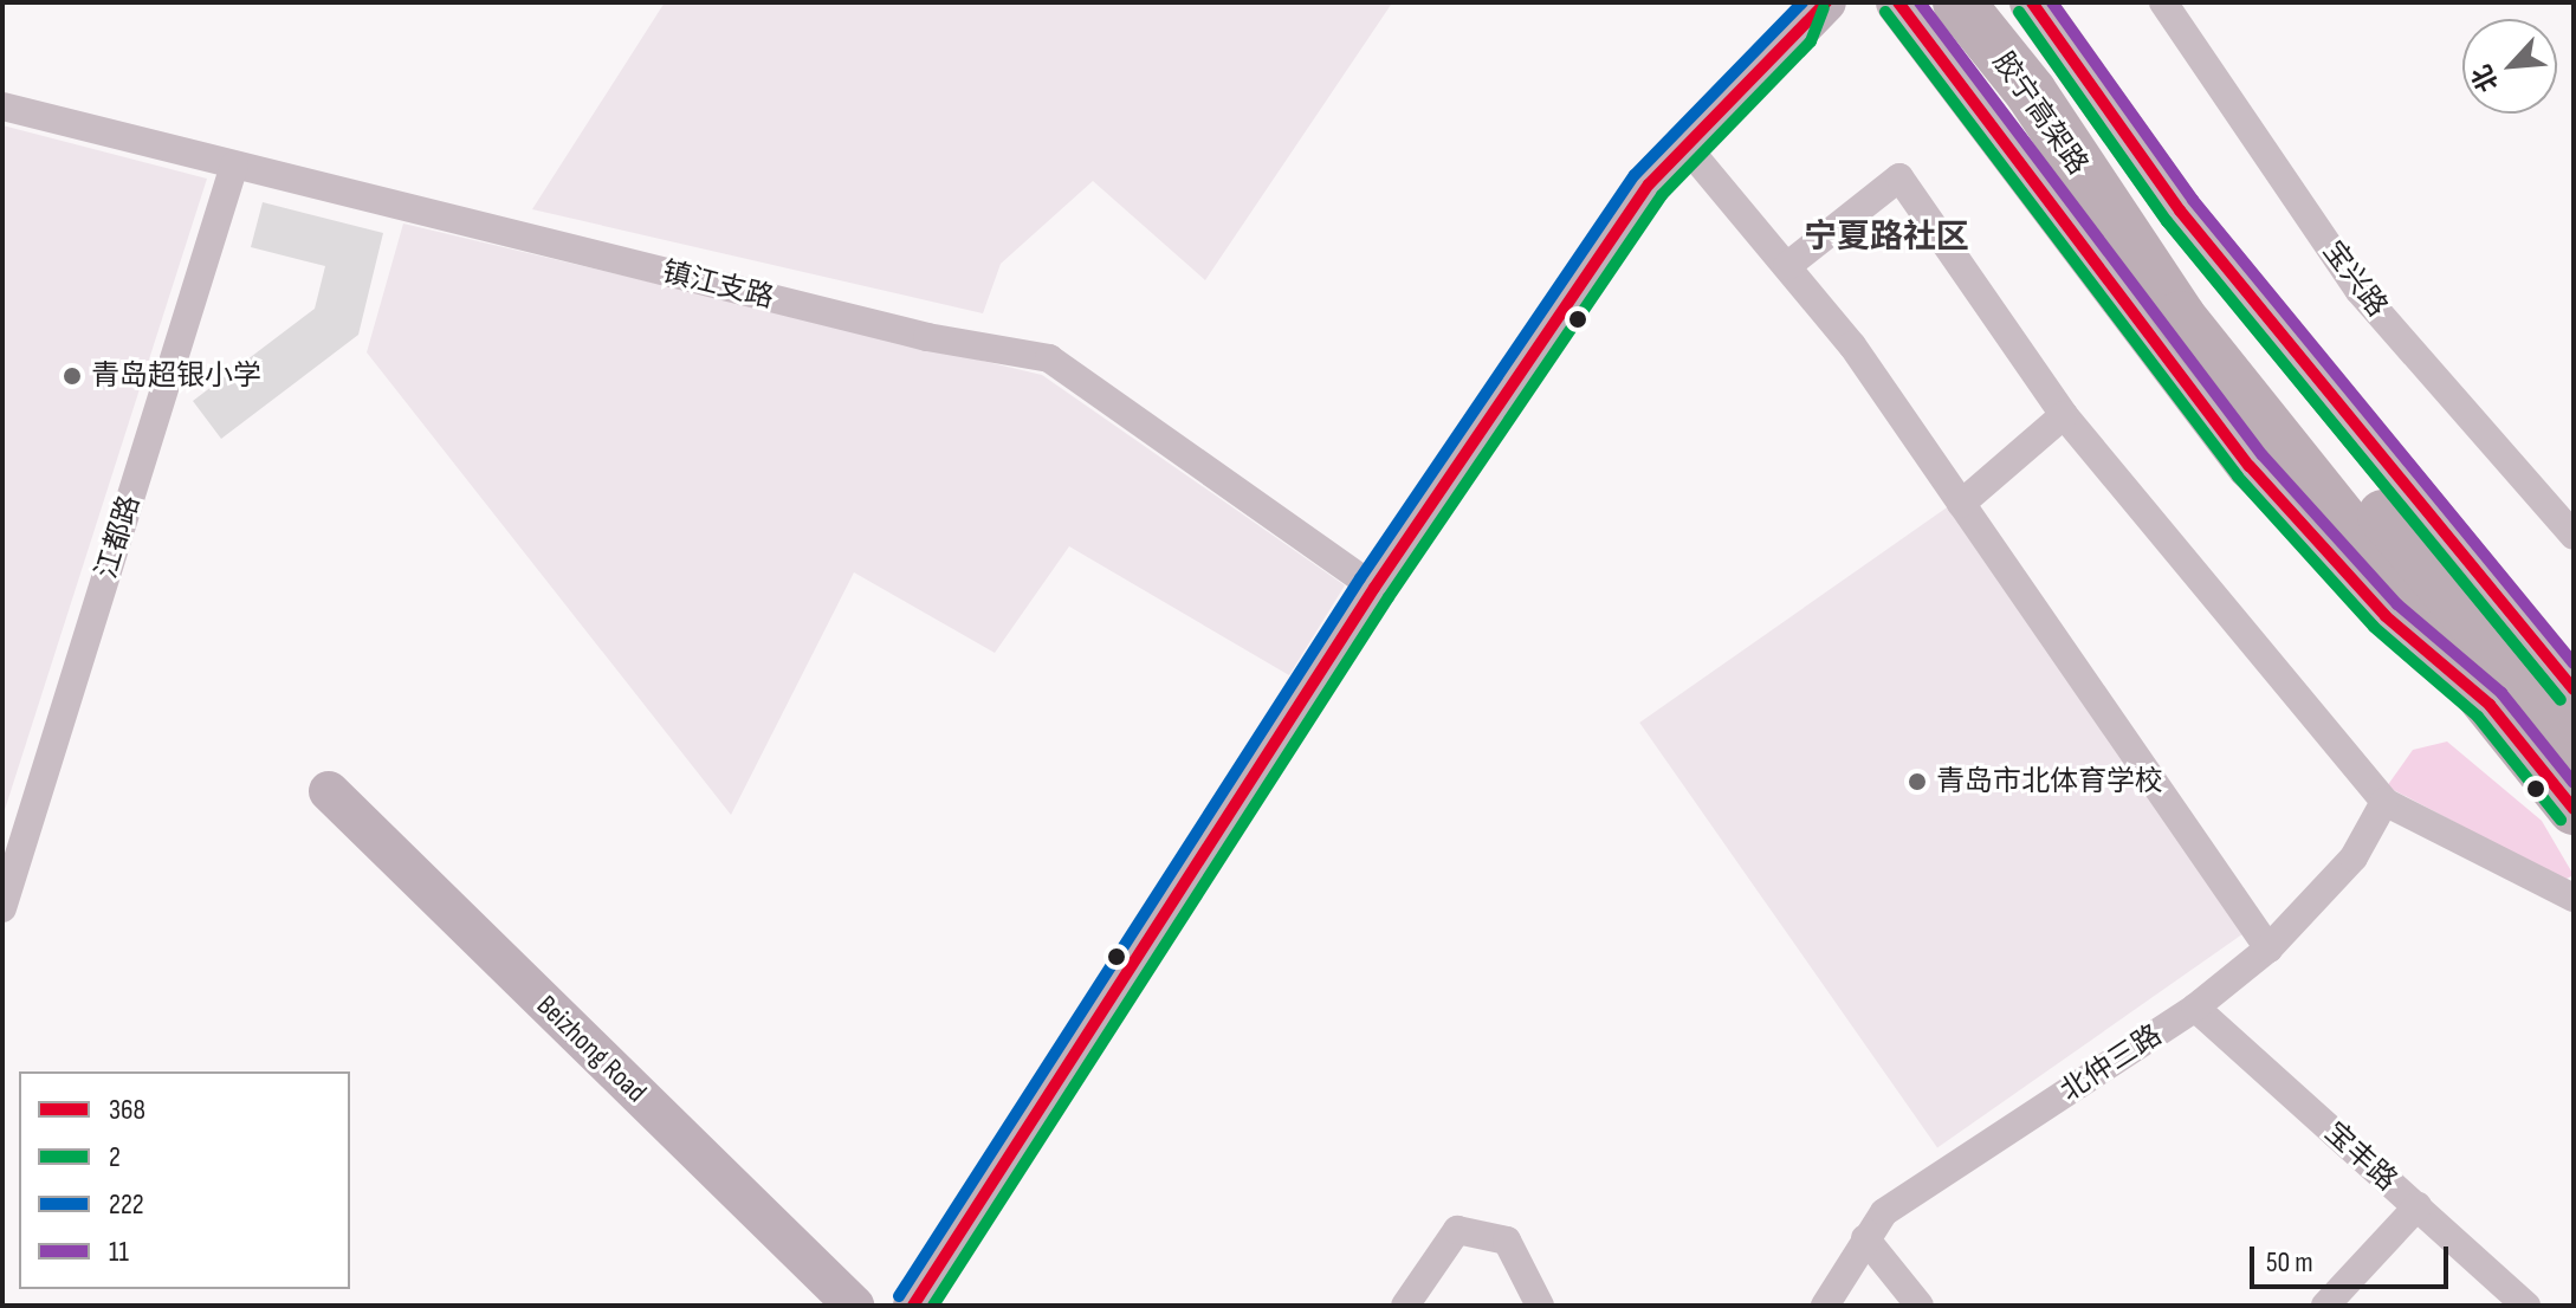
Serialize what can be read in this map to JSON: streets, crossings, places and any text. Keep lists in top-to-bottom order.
{
  "streets": {
    "highway": ["胶宁高架路"],
    "street": [
      "宝兴路",
      "镇江支路",
      "江都路",
      "Beizhong Road",
      "北仲三路",
      "宝丰路"
    ]
  },
  "crossings": [
    ["镇江支路", "江都路"],
    ["北仲三路", "宝丰路"]
  ],
  "districts": ["宁夏路社区"],
  "places": ["青岛超银小学", "青岛市北体育学校"],
  "lines": [
    "transit line 368",
    "transit line 222",
    "transit line 11",
    "transit line 2"
  ],
  "legend": [
    "368",
    "2",
    "222",
    "11"
  ],
  "scale_bar": "50 m",
  "north": "bottom left"
}
